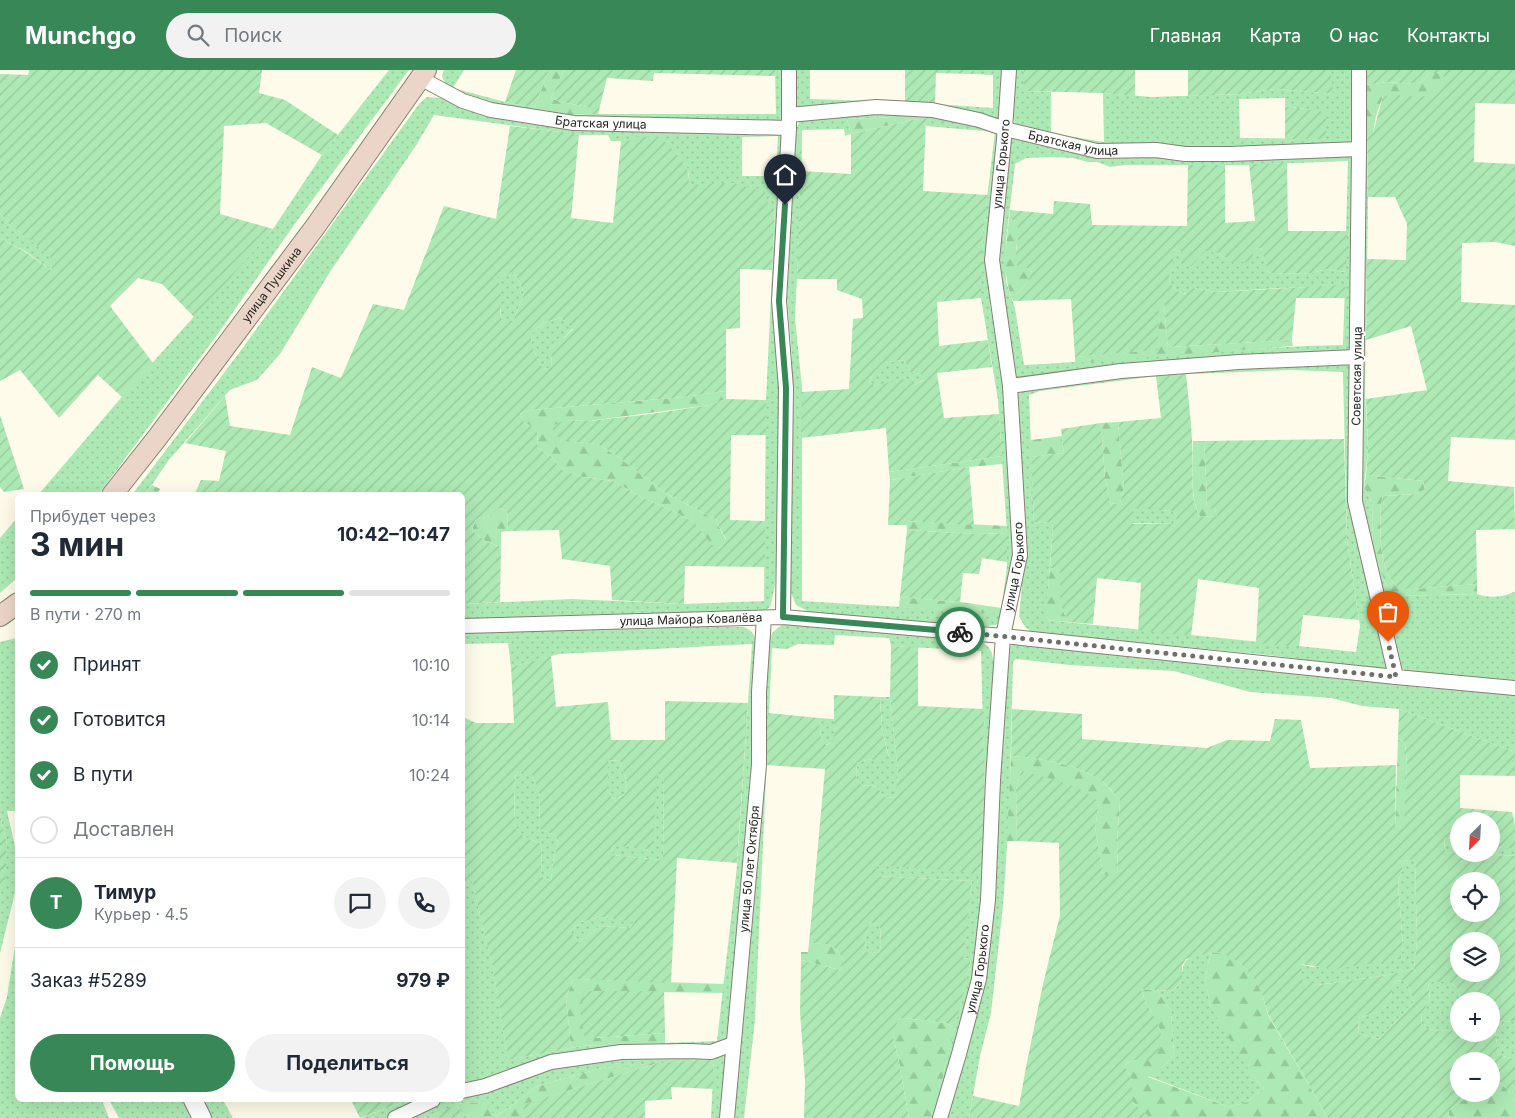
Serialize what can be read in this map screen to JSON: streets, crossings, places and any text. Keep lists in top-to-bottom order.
{
  "streets": {
    "main road": ["улица Пушкина"],
    "street": [
      "Братская улица",
      "улица Горького",
      "Советская улица",
      "улица Майора Ковалёва",
      "улица 50 лет Октября"
    ]
  },
  "crossings": [
    ["Братская улица", "улица Горького"],
    ["Братская улица", "улица Пушкина"],
    ["Братская улица", "Советская улица"],
    ["улица Горького", "улица Майора Ковалёва"],
    ["Советская улица", "улица Майора Ковалёва"],
    ["улица Майора Ковалёва", "улица 50 лет Октября"]
  ],
  "north": "bottom left",
  "page": {
    "header": "Munchgo",
    "search": "Поиск",
    "nav": [
      "Главная",
      "Карта",
      "О нас",
      "Контакты"
    ],
    "heading": ["3 мин", "Прибудет через", "10:42–10:47"],
    "panel": [
      "Тимур",
      "Курьер · 4.5",
      "Заказ #5289",
      "979 ₽"
    ],
    "bar": "В пути · 270 m",
    "list": [
      ["Принят", "10:10"],
      ["Готовится", "10:14"],
      ["В пути", "10:24"],
      "Доставлен"
    ],
    "map_buttons": ["+", "−"],
    "round": "Т",
    "buttons": ["Помощь", "Поделиться"]
  }
}
